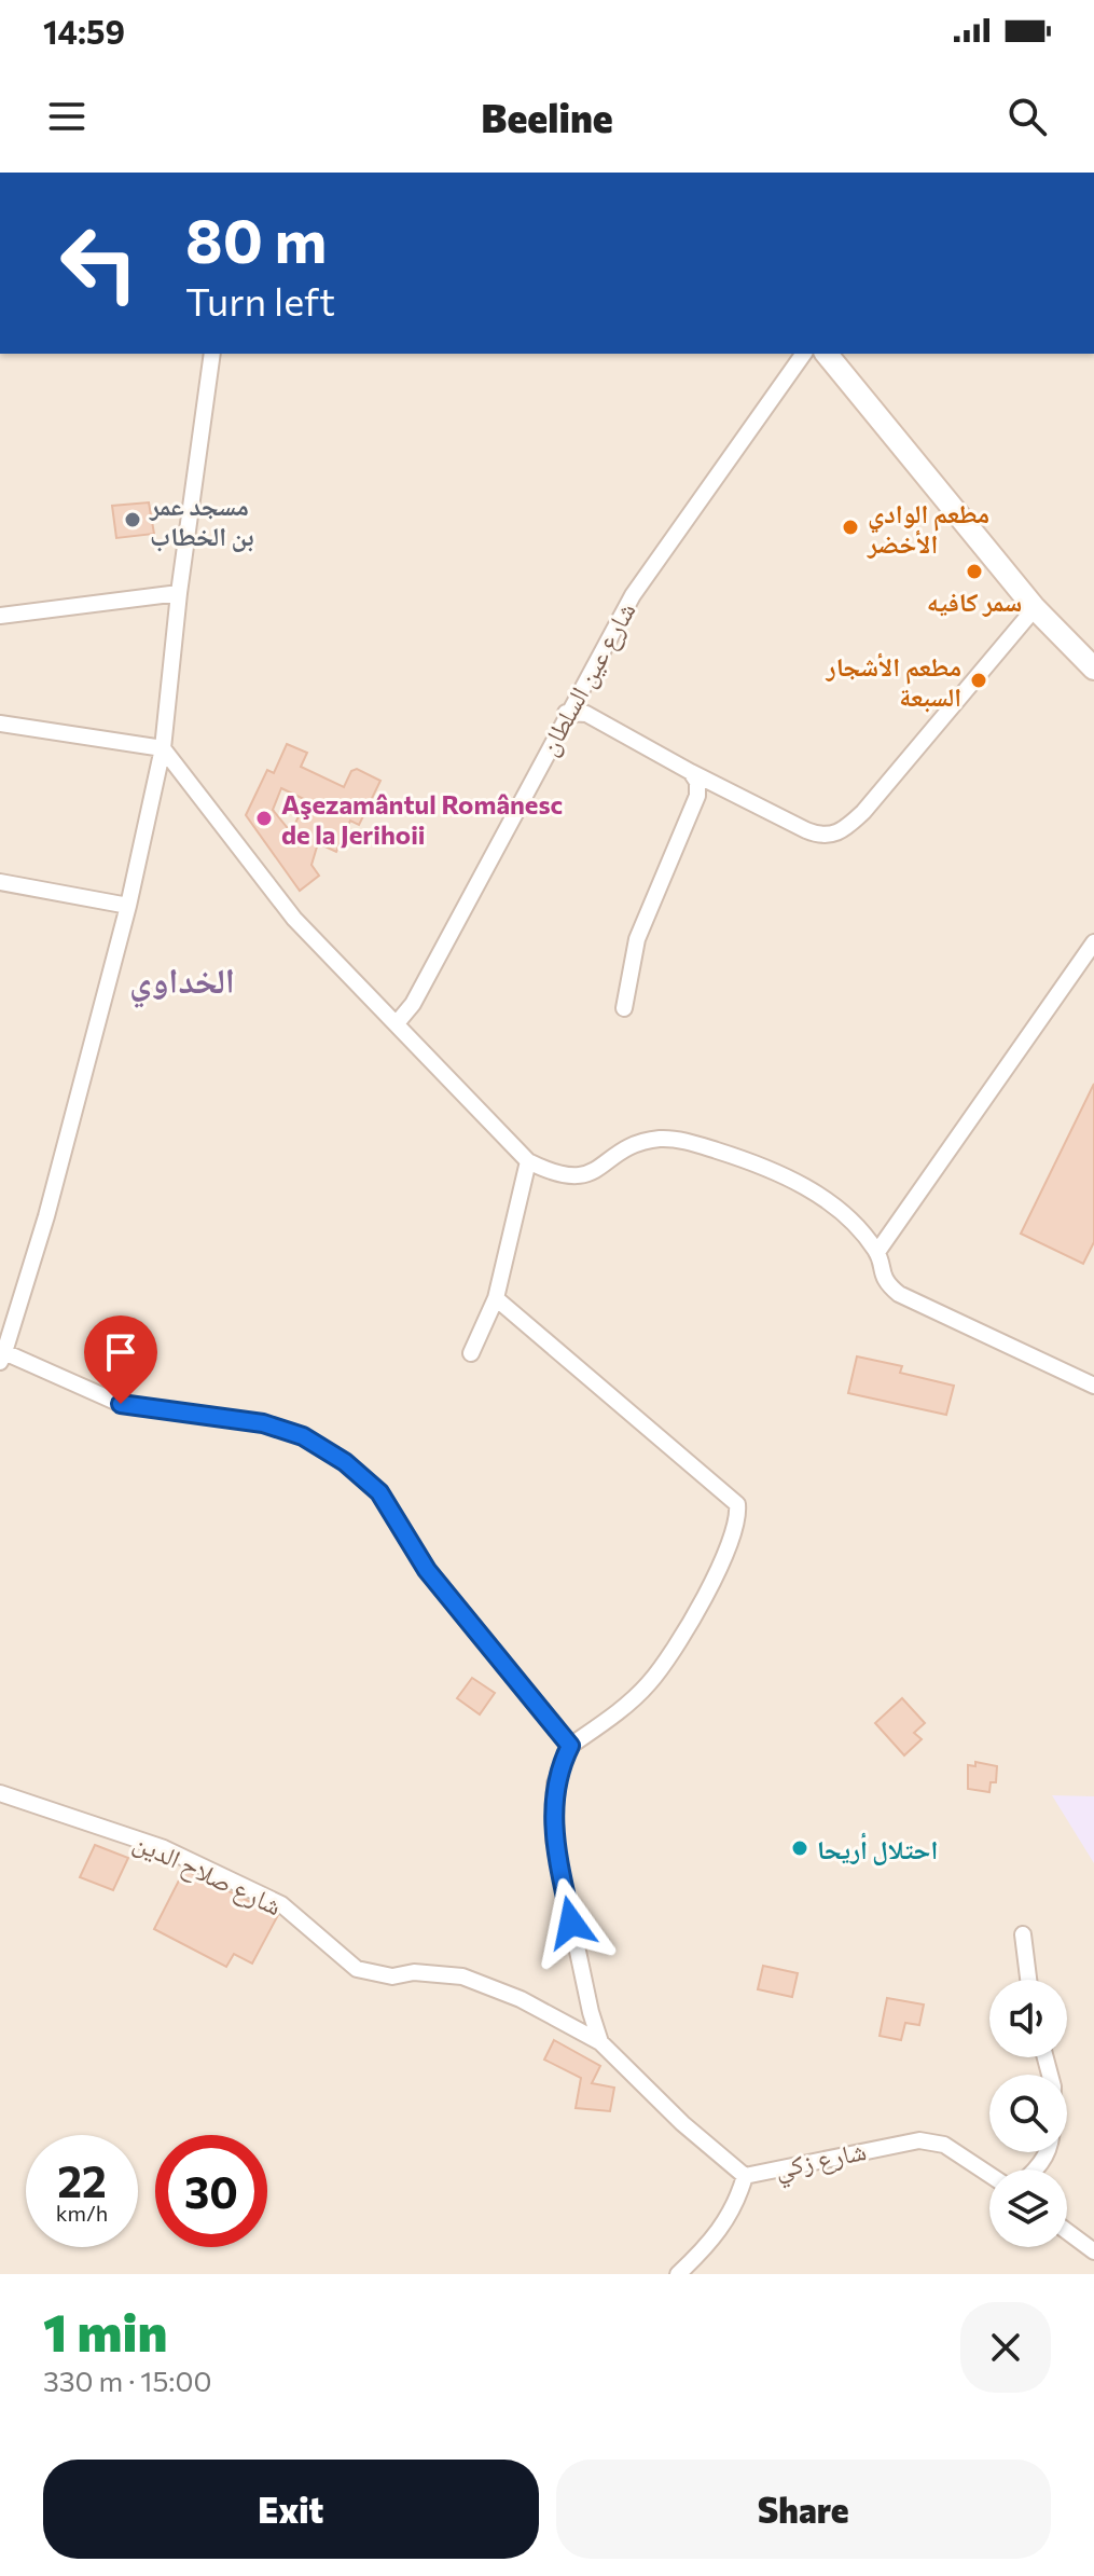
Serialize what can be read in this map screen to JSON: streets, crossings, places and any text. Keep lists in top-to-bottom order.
{
  "streets": {
    "street": ["شارع عين السلطان", "شارع صلاح الدين", "شارع زكي"]
  },
  "crossings": [
    ["شارع صلاح الدين", "شارع زكي"]
  ],
  "districts": ["الخداوي"],
  "places": [
    "مسجد عمر بن الخطاب",
    "مطعم الوادي الأخضر",
    "سمر كافيه",
    "مطعم الأشجار السبعة",
    "Aşezamântul Românesc de la Jerihoii",
    "احتلال أريحا"
  ],
  "page": {
    "status": "14:59",
    "header": "Beeline",
    "turn": ["80 m", "Turn left"],
    "speed": "22 km/h",
    "limit": "30",
    "heading": ["1 min", "330 m · 15:00"],
    "buttons": ["Exit", "Share"]
  }
}
